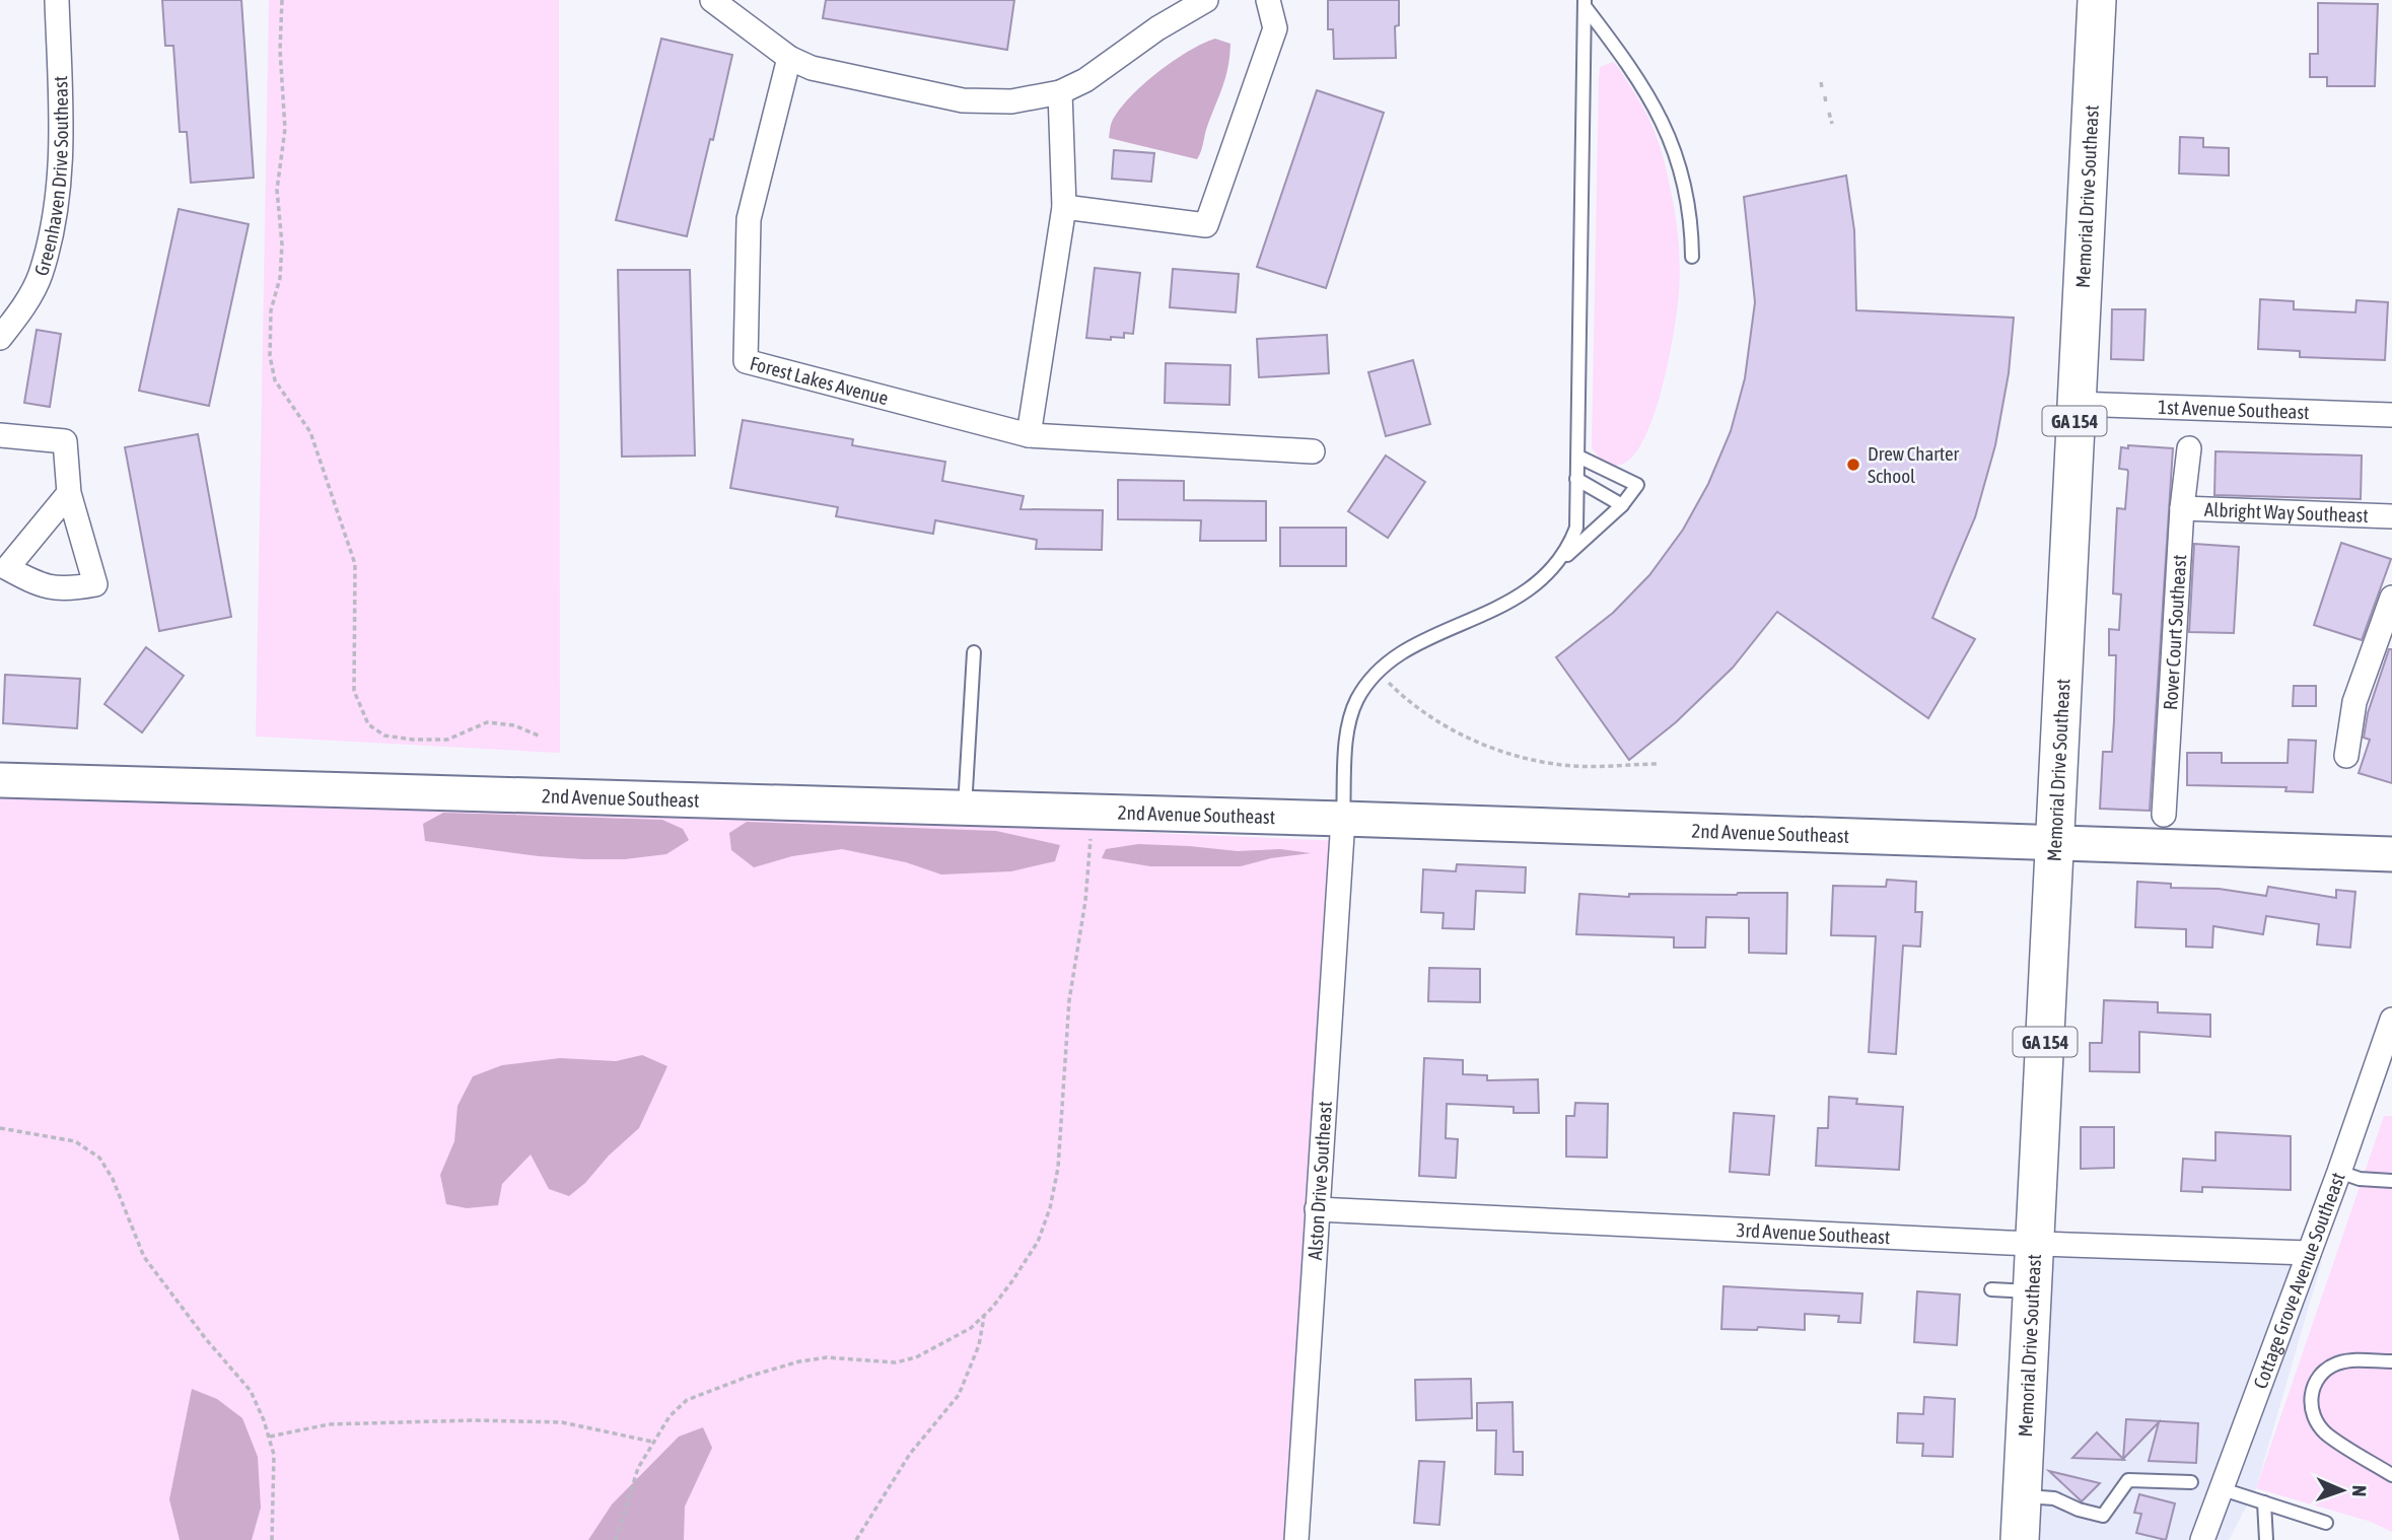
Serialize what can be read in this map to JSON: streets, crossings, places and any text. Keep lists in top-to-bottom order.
{
  "streets": {
    "main road": ["Memorial Drive Southeast", "GA 154"],
    "street": [
      "Greenhaven Drive Southeast",
      "Forest Lakes Avenue",
      "1st Avenue Southeast",
      "Albright Way Southeast",
      "Rover Court Southeast",
      "2nd Avenue Southeast",
      "Alston Drive Southeast",
      "3rd Avenue Southeast",
      "Cottage Grove Avenue Southeast"
    ]
  },
  "crossings": [
    ["Memorial Drive Southeast", "1st Avenue Southeast"],
    ["Memorial Drive Southeast", "2nd Avenue Southeast"],
    ["Memorial Drive Southeast", "3rd Avenue Southeast"],
    ["Albright Way Southeast", "Rover Court Southeast"],
    ["2nd Avenue Southeast", "Alston Drive Southeast"],
    ["Alston Drive Southeast", "3rd Avenue Southeast"],
    ["3rd Avenue Southeast", "Cottage Grove Avenue Southeast"]
  ],
  "places": ["Drew Charter School"],
  "north": "right"
}
